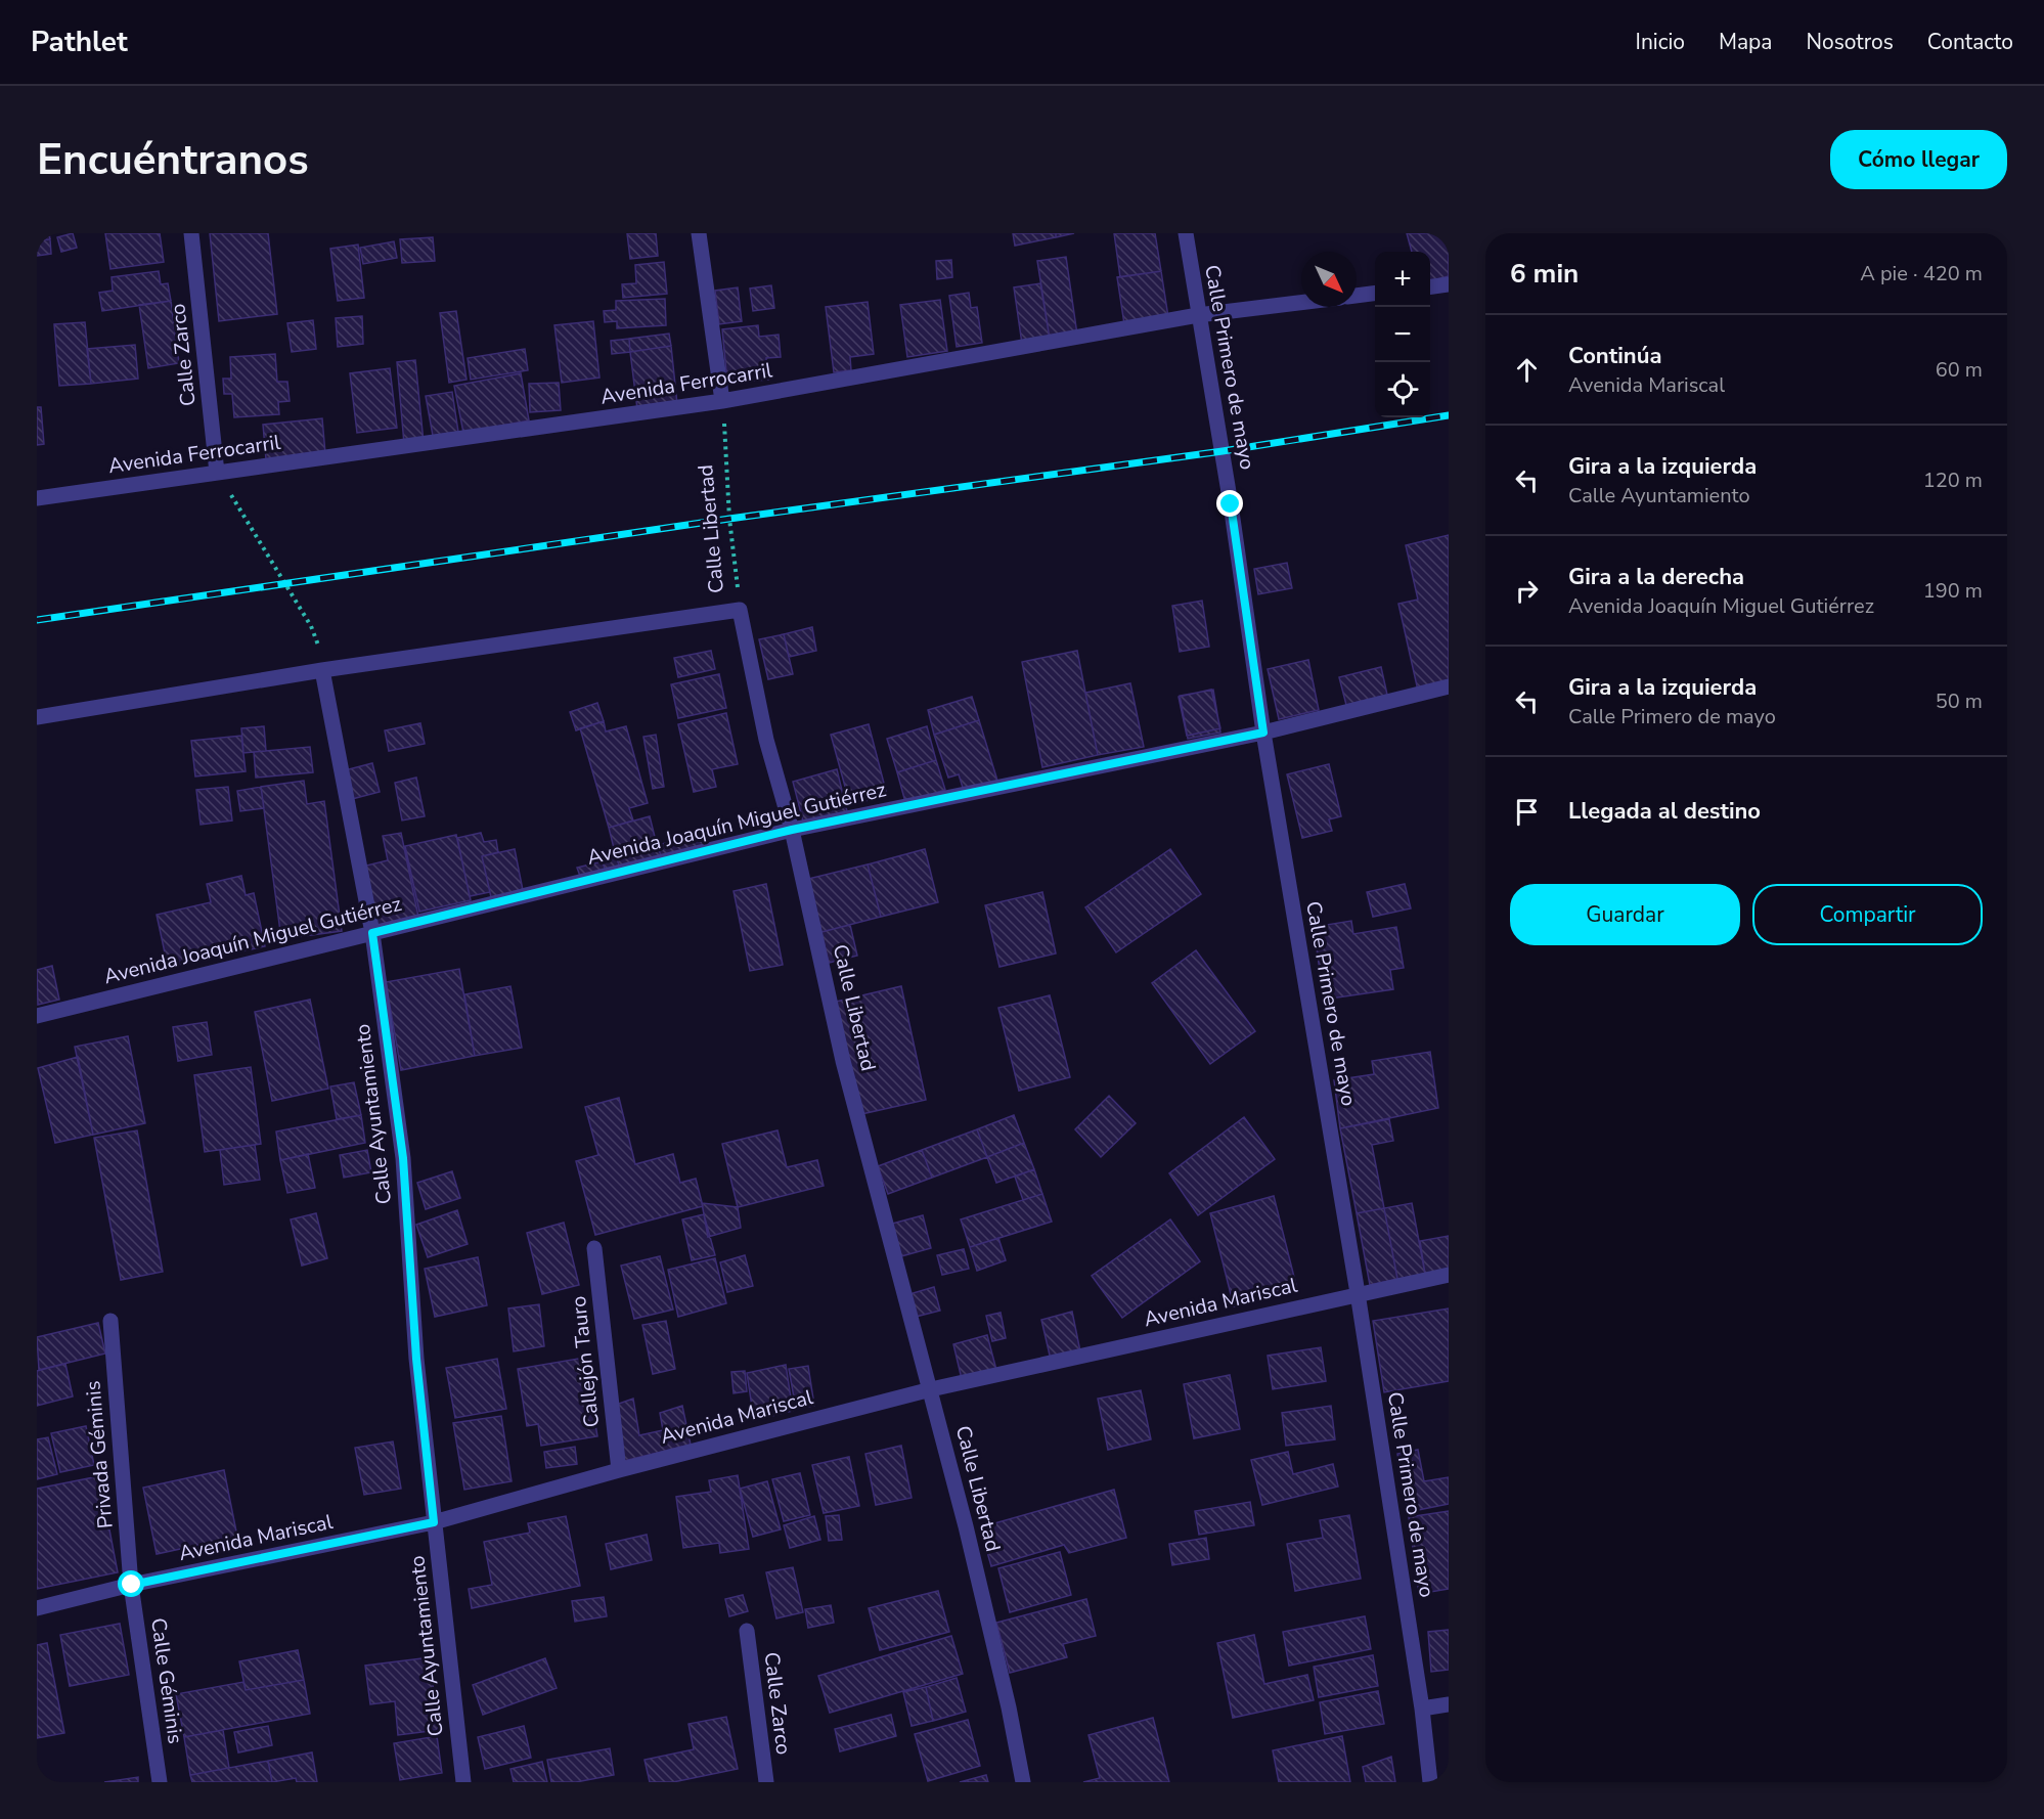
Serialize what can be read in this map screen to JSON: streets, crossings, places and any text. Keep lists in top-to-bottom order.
{
  "streets": {
    "street": [
      "Calle Zarco",
      "Calle Primero de mayo",
      "Avenida Ferrocarril",
      "Calle Libertad",
      "Avenida Joaquín Miguel Gutiérrez",
      "Calle Ayuntamiento",
      "Avenida Mariscal",
      "Callejón Tauro",
      "Privada Géminis",
      "Calle Géminis"
    ]
  },
  "crossings": [
    ["Calle Zarco", "Avenida Ferrocarril"],
    ["Calle Primero de mayo", "Avenida Ferrocarril"],
    ["Calle Primero de mayo", "Avenida Joaquín Miguel Gutiérrez"],
    ["Calle Primero de mayo", "Avenida Mariscal"],
    ["Avenida Ferrocarril", "Calle Libertad"],
    ["Calle Libertad", "Avenida Joaquín Miguel Gutiérrez"],
    ["Calle Libertad", "Avenida Mariscal"],
    ["Avenida Joaquín Miguel Gutiérrez", "Calle Ayuntamiento"],
    ["Calle Ayuntamiento", "Avenida Mariscal"],
    ["Avenida Mariscal", "Callejón Tauro"],
    ["Avenida Mariscal", "Privada Géminis"],
    ["Avenida Mariscal", "Calle Géminis"],
    ["Privada Géminis", "Calle Géminis"]
  ],
  "north": "bottom right",
  "page": {
    "header": "Pathlet",
    "nav": [
      "Inicio",
      "Mapa",
      "Nosotros",
      "Contacto"
    ],
    "buttons": [
      "Cómo llegar",
      ["Guardar", "Compartir"]
    ],
    "title": "Encuéntranos",
    "heading": ["6 min", "A pie · 420 m"],
    "map_buttons": ["+", "−"],
    "list": [
      ["Continúa", "Avenida Mariscal", "60 m"],
      ["Gira a la izquierda", "Calle Ayuntamiento", "120 m"],
      ["Gira a la derecha", "Avenida Joaquín Miguel Gutiérrez", "190 m"],
      ["Gira a la izquierda", "Calle Primero de mayo", "50 m"],
      "Llegada al destino"
    ]
  }
}
